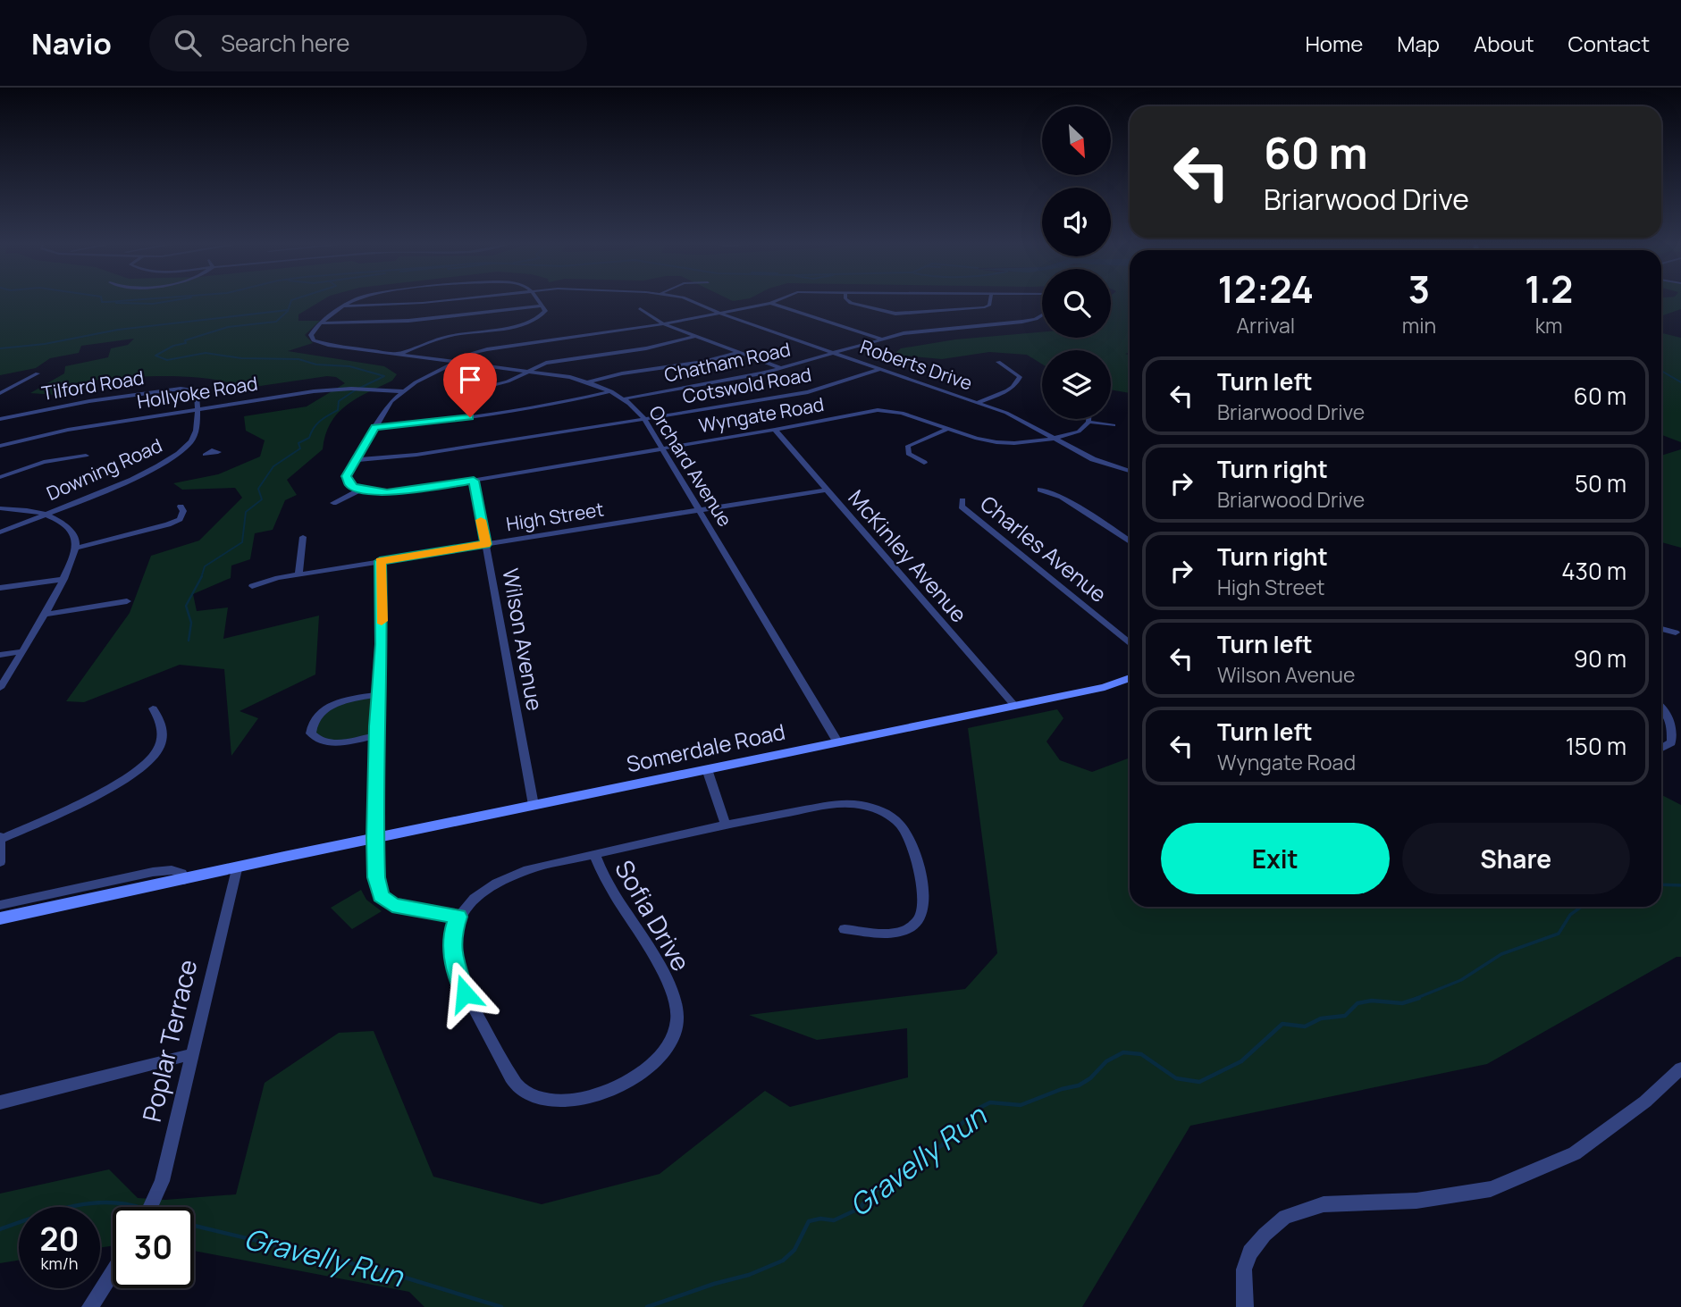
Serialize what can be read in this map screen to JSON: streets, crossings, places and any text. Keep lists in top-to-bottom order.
{
  "streets": {
    "main road": ["Somerdale Road"],
    "street": [
      "Chatham Road",
      "Roberts Drive",
      "Tilford Road",
      "Cotswold Road",
      "Hollyoke Road",
      "Wyngate Road",
      "Orchard Avenue",
      "Downing Road",
      "High Street",
      "Charles Avenue",
      "McKinley Avenue",
      "Wilson Avenue",
      "Sofia Drive",
      "Poplar Terrace"
    ]
  },
  "crossings": [
    ["Chatham Road", "Roberts Drive"],
    ["Chatham Road", "Orchard Avenue"],
    ["Roberts Drive", "Cotswold Road"],
    ["Roberts Drive", "Wyngate Road"],
    ["Tilford Road", "Downing Road"],
    ["Cotswold Road", "Orchard Avenue"],
    ["Hollyoke Road", "Downing Road"],
    ["Wyngate Road", "Orchard Avenue"],
    ["Wyngate Road", "McKinley Avenue"],
    ["Wyngate Road", "Wilson Avenue"],
    ["Orchard Avenue", "High Street"],
    ["Orchard Avenue", "Somerdale Road"],
    ["High Street", "McKinley Avenue"],
    ["High Street", "Wilson Avenue"],
    ["McKinley Avenue", "Somerdale Road"],
    ["Wilson Avenue", "Somerdale Road"],
    ["Somerdale Road", "Poplar Terrace"]
  ],
  "water": ["Gravelly Run"],
  "north": "bottom right",
  "page": {
    "header": "Navio",
    "search": "Search here",
    "nav": [
      "Home",
      "Map",
      "About",
      "Contact"
    ],
    "turn": ["60 m", "Briarwood Drive"],
    "eta": [
      "12:24",
      "Arrival",
      "3",
      "min",
      "1.2",
      "km"
    ],
    "list": [
      {
        "name": "Turn left",
        "note": "Briarwood Drive",
        "value": "60 m"
      },
      {
        "name": "Turn right",
        "note": "Briarwood Drive",
        "value": "50 m"
      },
      {
        "name": "Turn right",
        "note": "High Street",
        "value": "430 m"
      },
      {
        "name": "Turn left",
        "note": "Wilson Avenue",
        "value": "90 m"
      },
      {
        "name": "Turn left",
        "note": "Wyngate Road",
        "value": "150 m"
      }
    ],
    "buttons": ["Exit", "Share"],
    "speed": "20 km/h",
    "limit": "30"
  }
}
